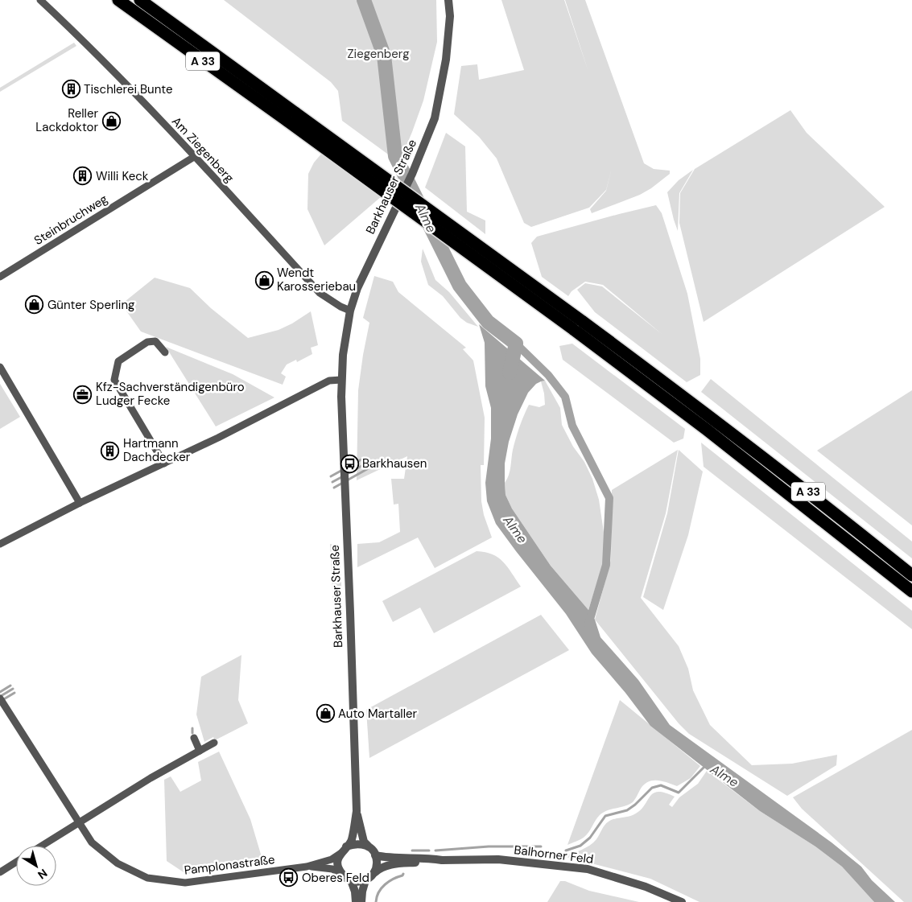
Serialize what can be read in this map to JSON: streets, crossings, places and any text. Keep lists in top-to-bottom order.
{
  "streets": {
    "highway": ["A 33"],
    "street": [
      "Am Ziegenberg",
      "Barkhauser Straße",
      "Steinbruchweg",
      "Balhorner Feld",
      "Pamplonastraße"
    ]
  },
  "crossings": [
    ["Am Ziegenberg", "Barkhauser Straße"],
    ["Am Ziegenberg", "Steinbruchweg"],
    ["Barkhauser Straße", "Balhorner Feld"]
  ],
  "water": ["Alme"],
  "parks": ["Ziegenberg"],
  "places": {
    "building": ["Tischlerei Bunte", "Willi Keck", "Hartmann Dachdecker"],
    "shop": [
      "Reller Lackdoktor",
      "Wendt Karosseriebau",
      "Günter Sperling",
      "Auto Martaller"
    ],
    "office": ["Kfz-Sachverständigenbüro Ludger Fecke"],
    "bus stop": ["Barkhausen", "Oberes Feld"]
  },
  "north": "bottom right"
}
